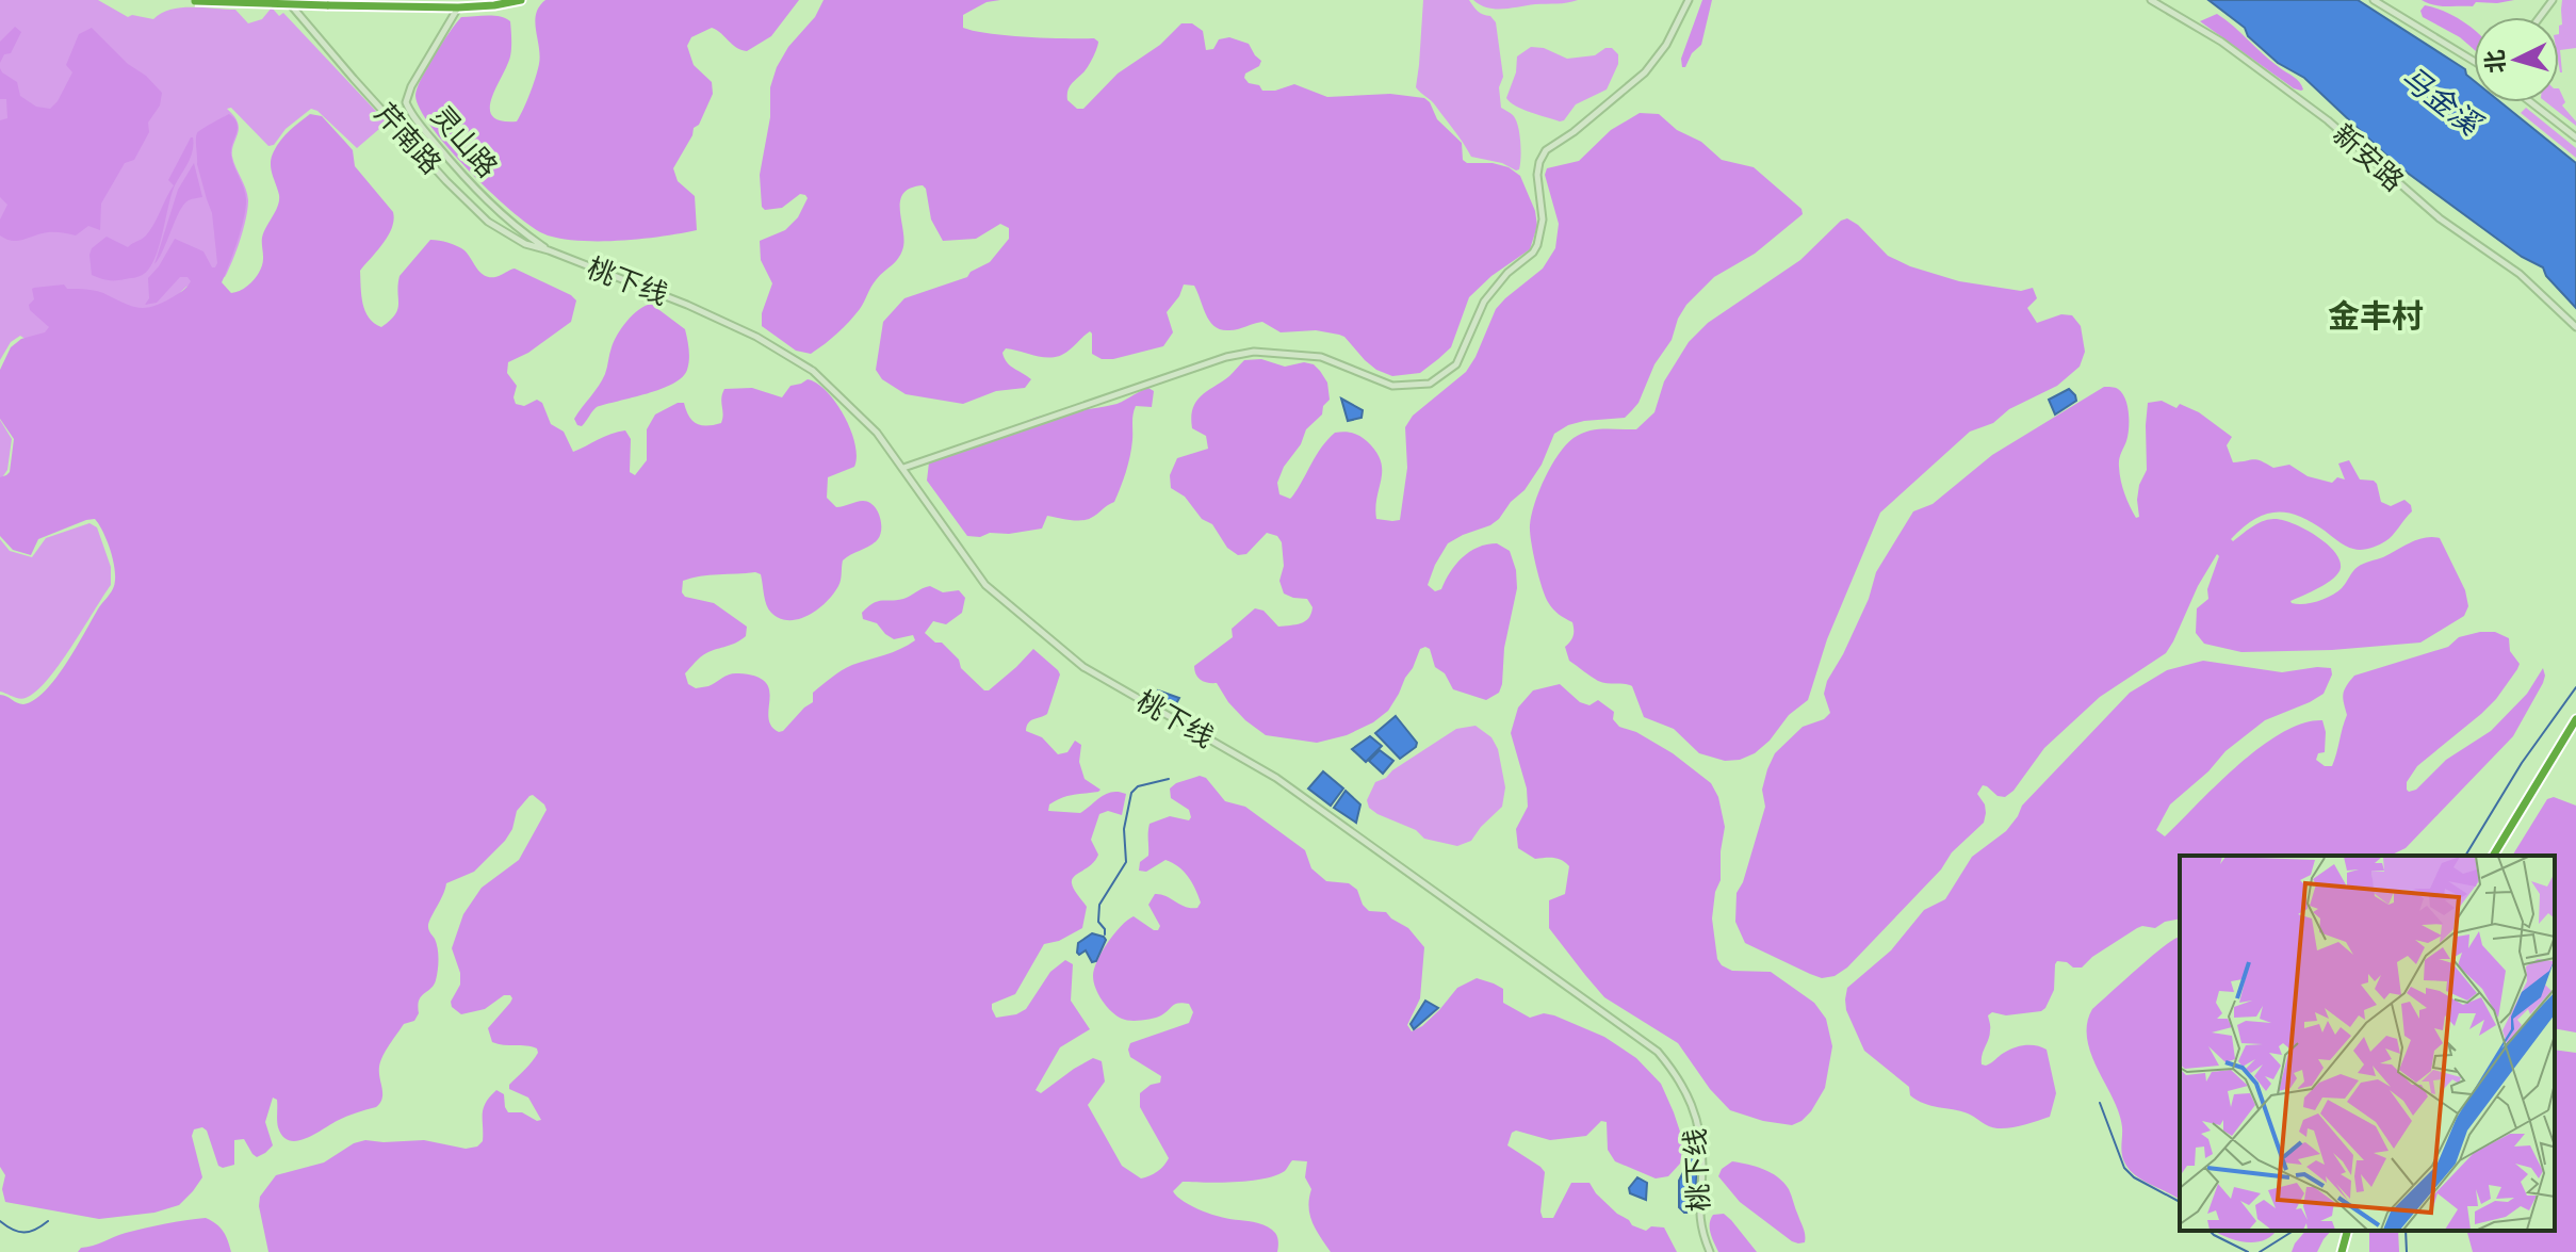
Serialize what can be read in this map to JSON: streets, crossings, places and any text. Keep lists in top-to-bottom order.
{
  "streets": {
    "main road": [
      "芹南路",
      "灵山路",
      "新安路",
      "桃下线"
    ]
  },
  "crossings": [
    ["芹南路", "灵山路"],
    ["芹南路", "桃下线"],
    ["灵山路", "桃下线"]
  ],
  "districts": ["金丰村"],
  "water": ["马金溪"],
  "north": "left"
}
